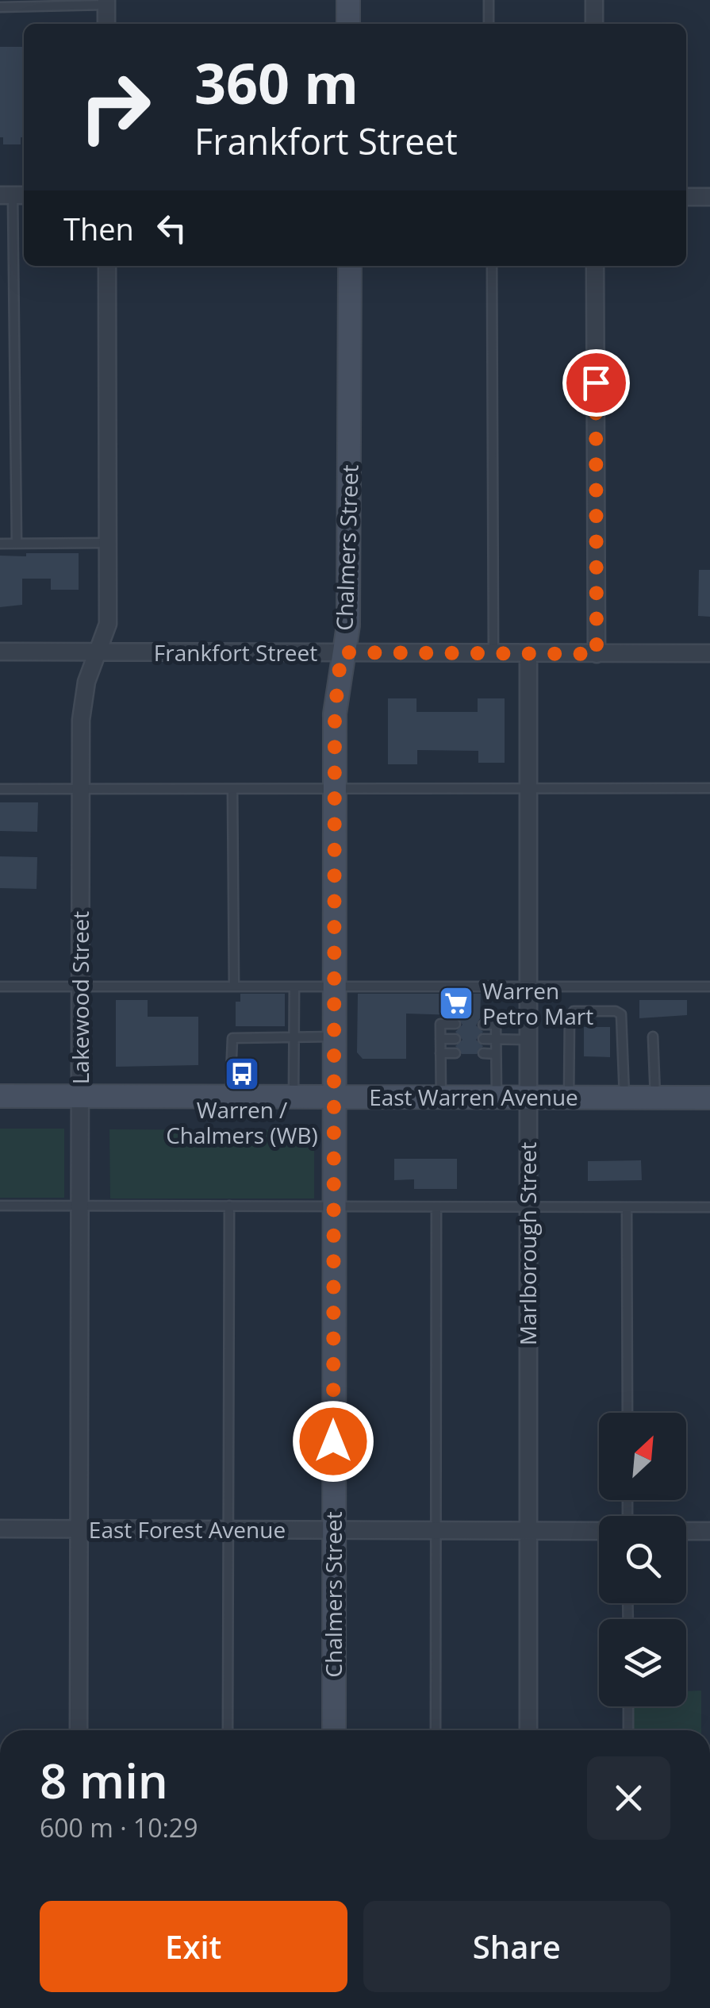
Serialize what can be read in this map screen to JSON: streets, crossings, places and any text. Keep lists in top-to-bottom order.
{
  "streets": {
    "street": [
      "Chalmers Street",
      "Frankfort Street",
      "Lakewood Street",
      "East Warren Avenue",
      "Marlborough Street",
      "East Forest Avenue"
    ]
  },
  "crossings": [
    ["Chalmers Street", "Frankfort Street"],
    ["Chalmers Street", "East Warren Avenue"],
    ["Chalmers Street", "East Forest Avenue"],
    ["Frankfort Street", "Lakewood Street"],
    ["Frankfort Street", "Marlborough Street"],
    ["Lakewood Street", "East Warren Avenue"],
    ["Lakewood Street", "East Forest Avenue"],
    ["East Warren Avenue", "Marlborough Street"],
    ["Marlborough Street", "East Forest Avenue"]
  ],
  "places": {
    "supermarket": ["Warren Petro Mart"],
    "bus stop": ["Warren / Chalmers (WB)"]
  },
  "north": "top right",
  "page": {
    "turn": ["360 m", "Frankfort Street"],
    "then": "Then",
    "heading": ["8 min", "600 m · 10:29"],
    "buttons": ["Exit", "Share"]
  }
}
